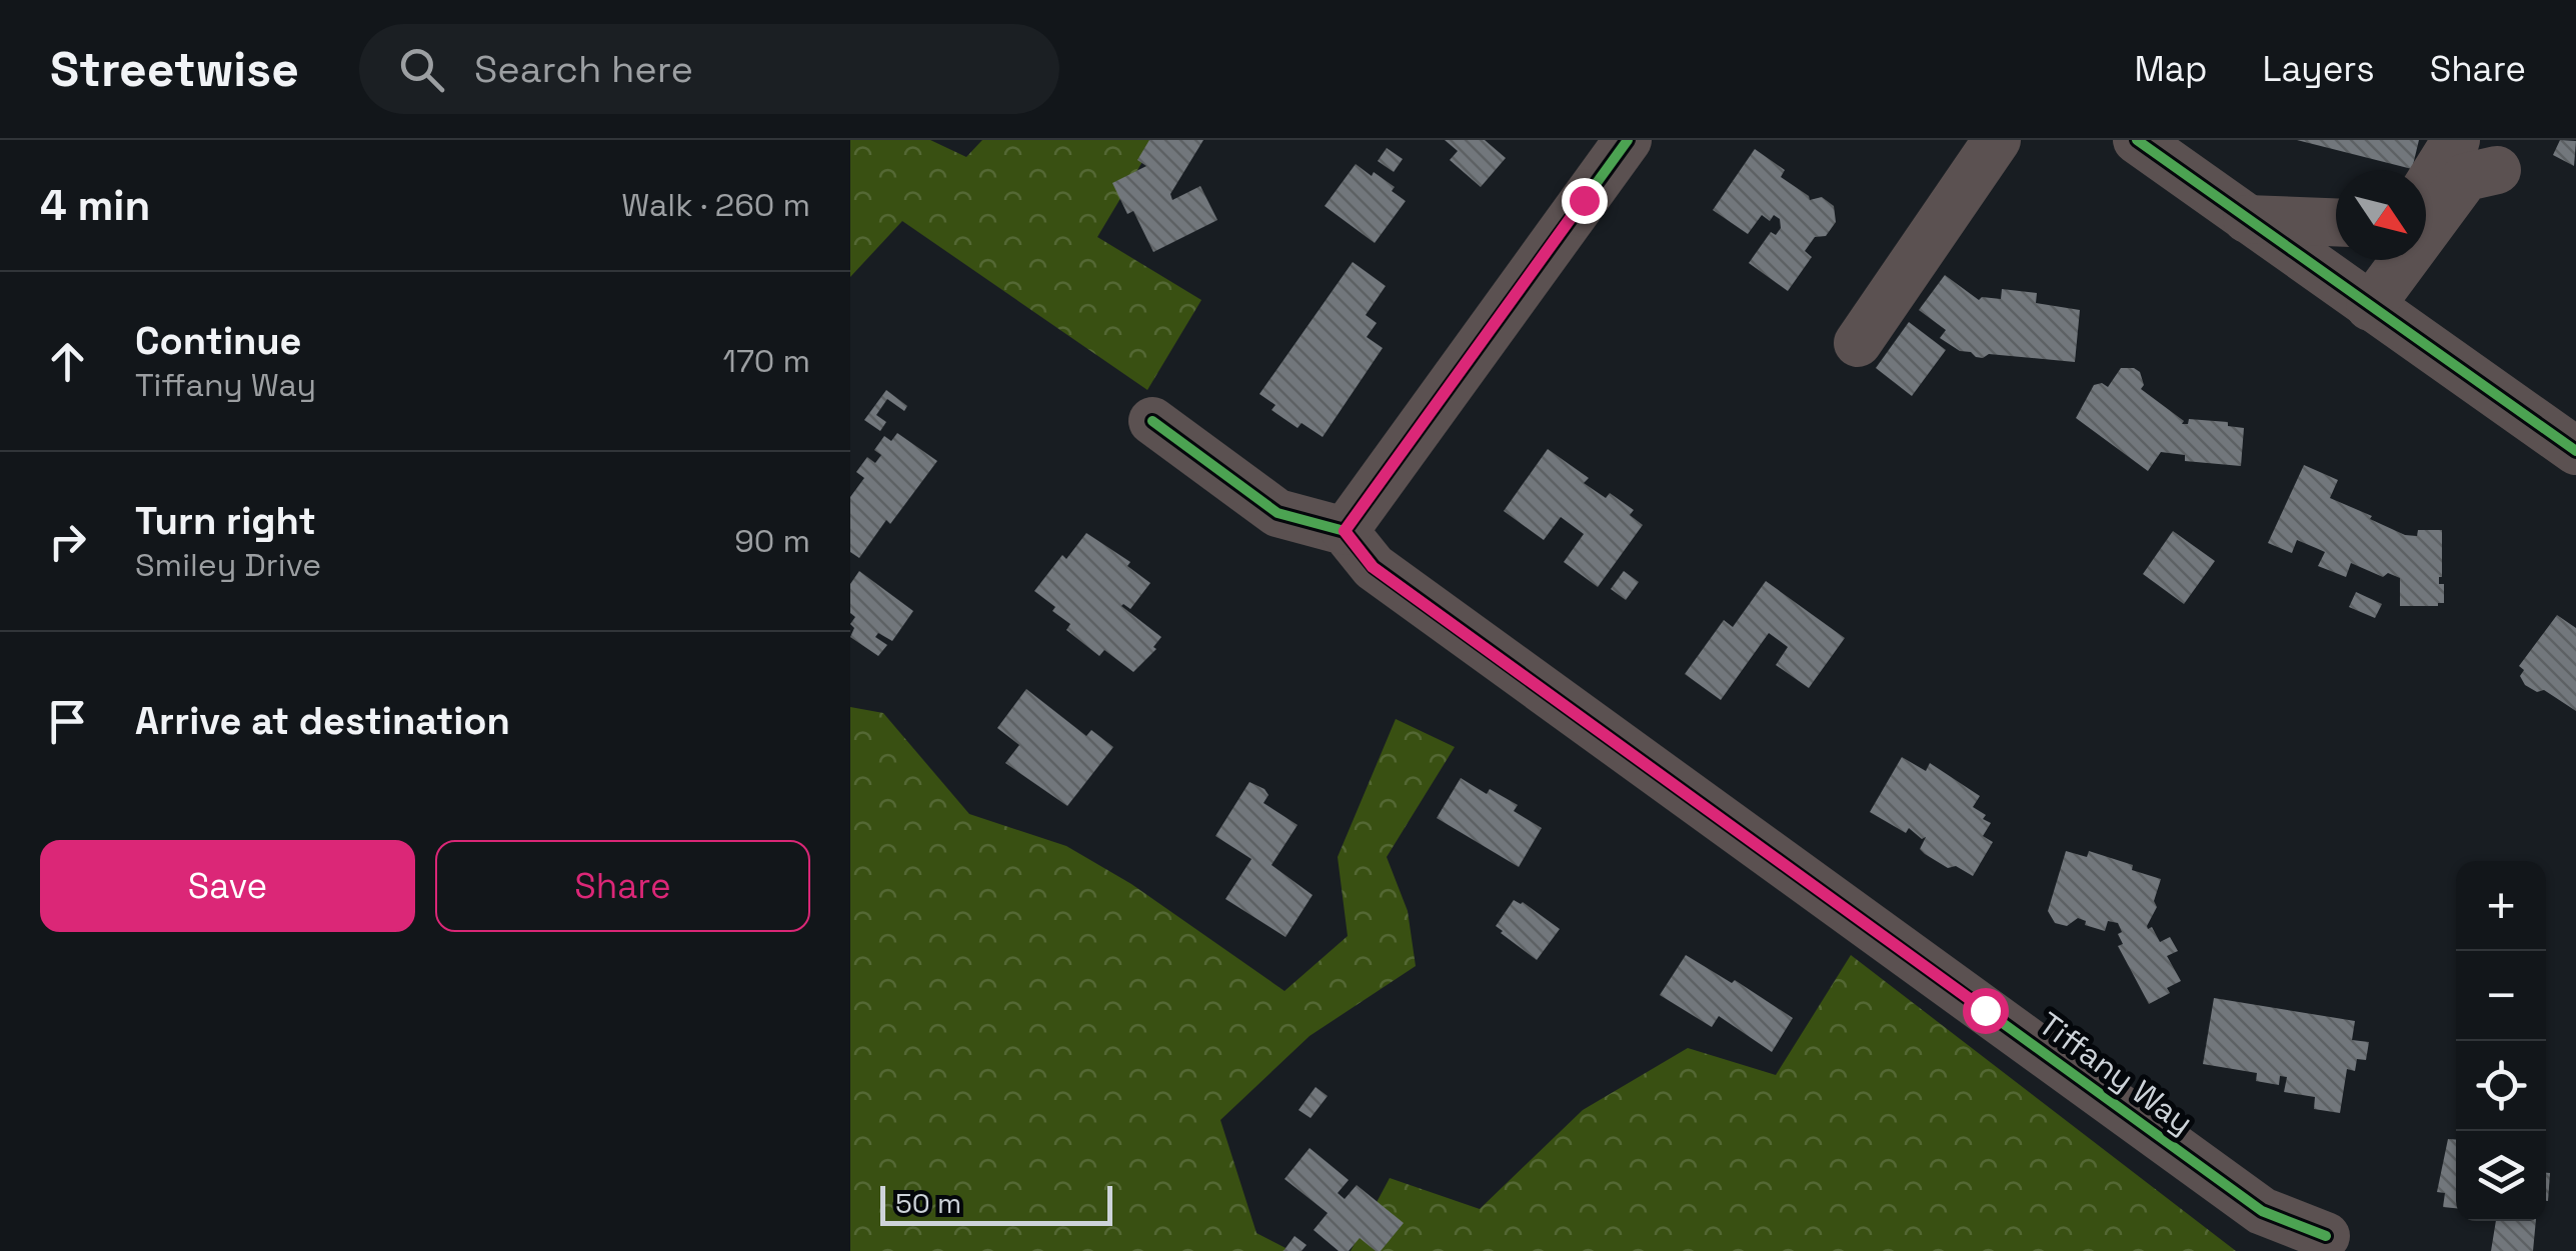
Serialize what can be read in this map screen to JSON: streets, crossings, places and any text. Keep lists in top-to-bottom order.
{
  "streets": {
    "street": ["Tiffany Way"]
  },
  "scale_bar": "50 m",
  "north": "bottom right",
  "page": {
    "header": "Streetwise",
    "search": "Search here",
    "nav": ["Map", "Layers", "Share"],
    "heading": ["4 min", "Walk · 260 m"],
    "list": [
      ["Continue", "Tiffany Way", "170 m"],
      ["Turn right", "Smiley Drive", "90 m"],
      "Arrive at destination"
    ],
    "buttons": ["Save", "Share"],
    "map_buttons": ["+", "−"],
    "scale": "50 m"
  }
}
